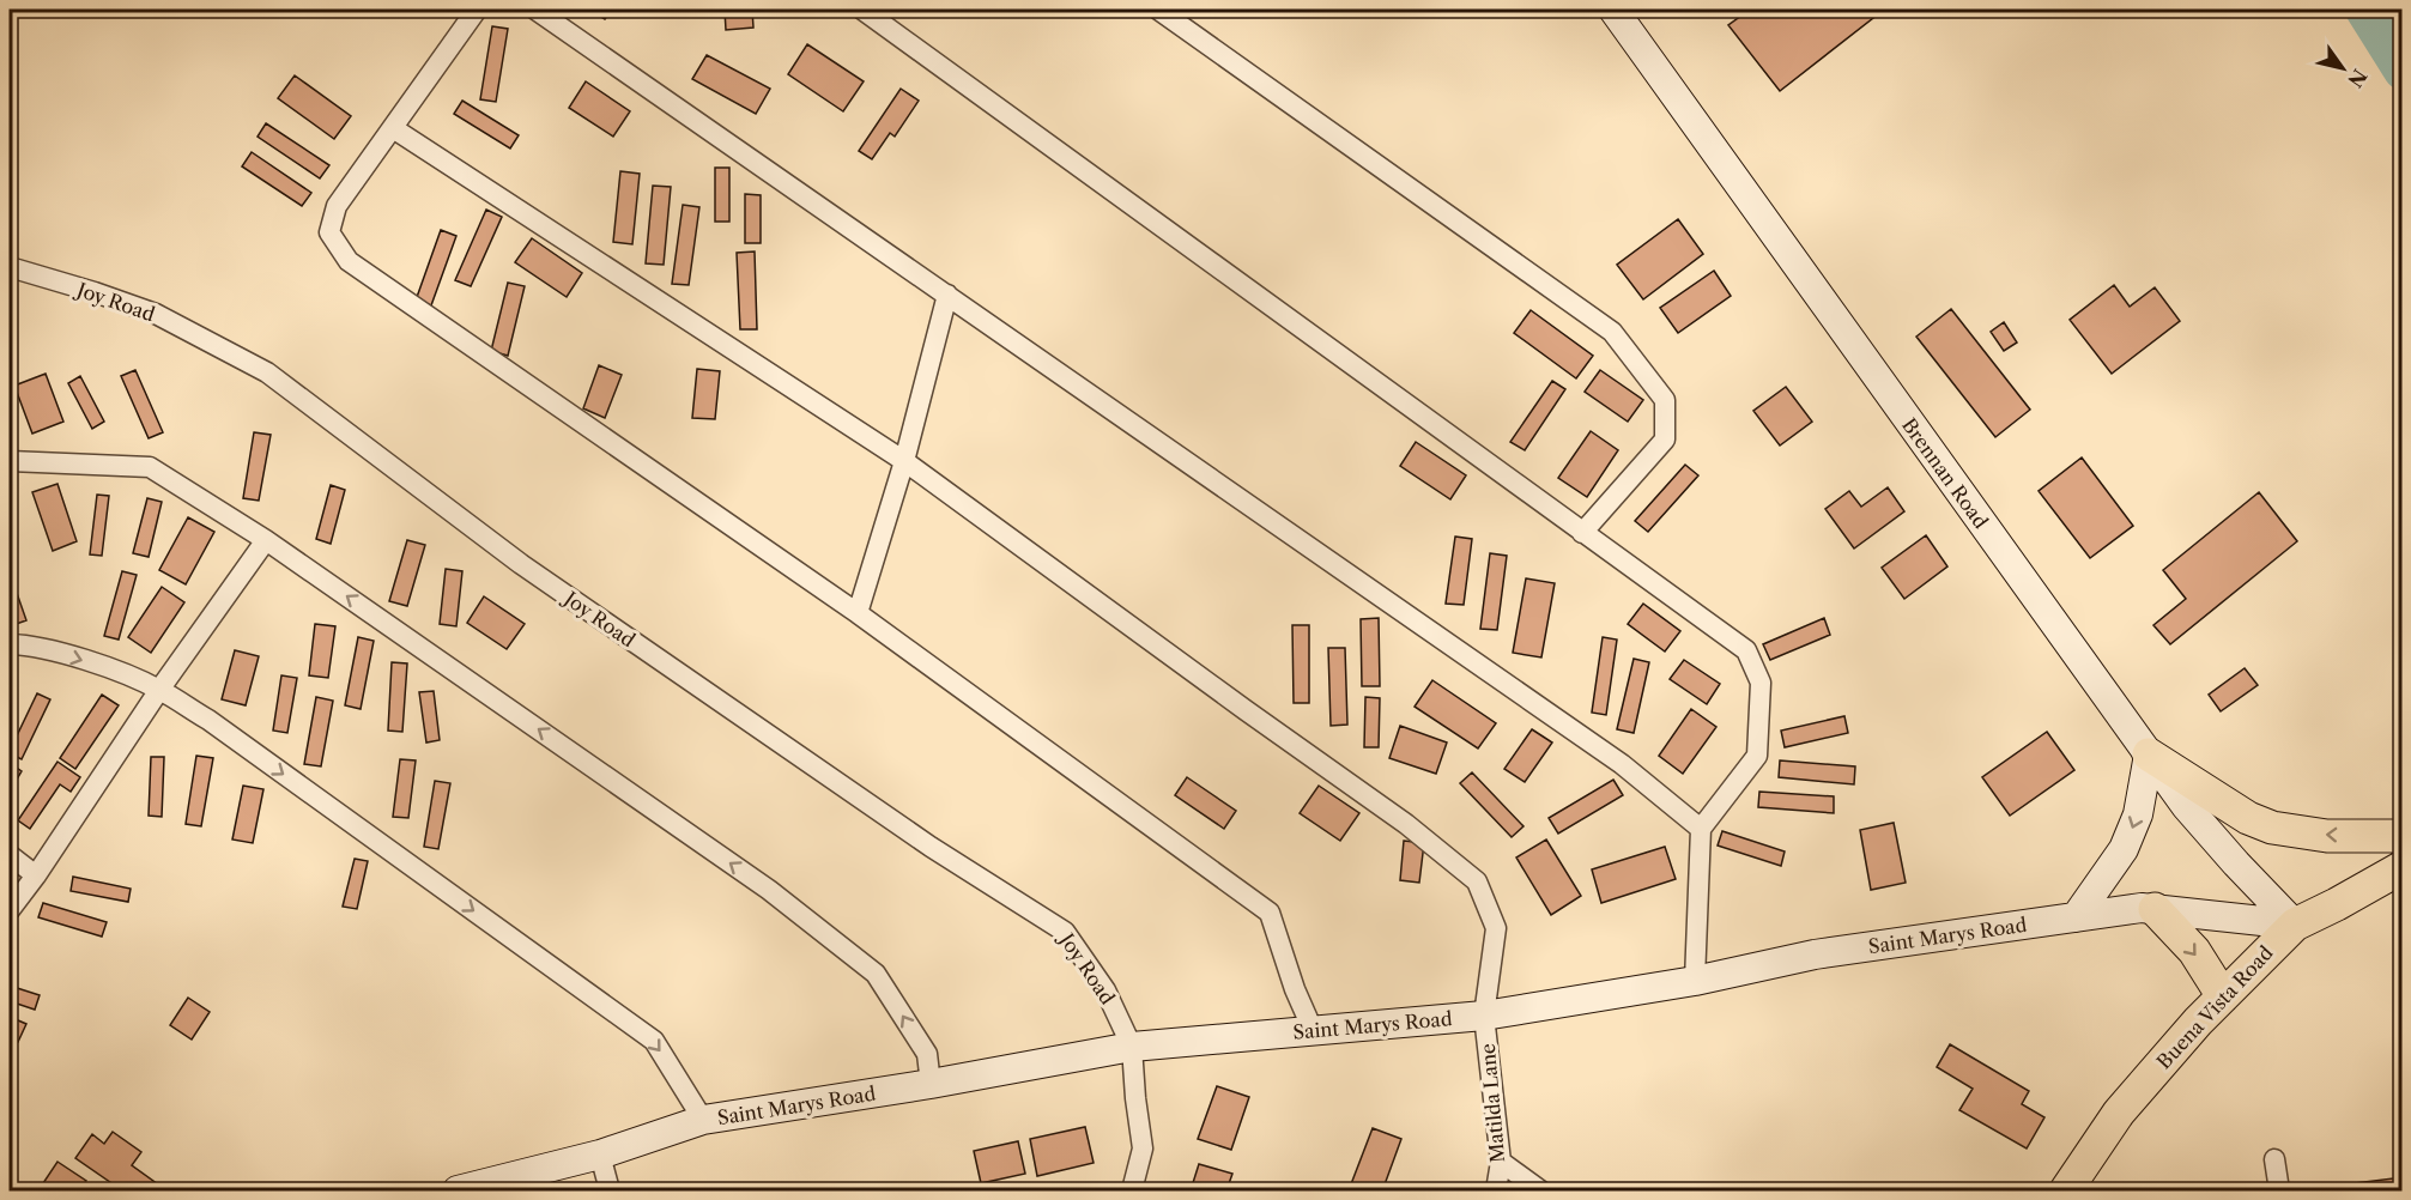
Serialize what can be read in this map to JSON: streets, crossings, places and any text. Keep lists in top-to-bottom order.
{
  "streets": {
    "main road": ["Brennan Road", "Saint Marys Road", "Buena Vista Road"],
    "street": ["Joy Road", "Matilda Lane"]
  },
  "crossings": [
    ["Joy Road", "Saint Marys Road"],
    ["Brennan Road", "Saint Marys Road"],
    ["Brennan Road", "Buena Vista Road"],
    ["Saint Marys Road", "Buena Vista Road"],
    ["Saint Marys Road", "Matilda Lane"]
  ],
  "north": "bottom right"
}
